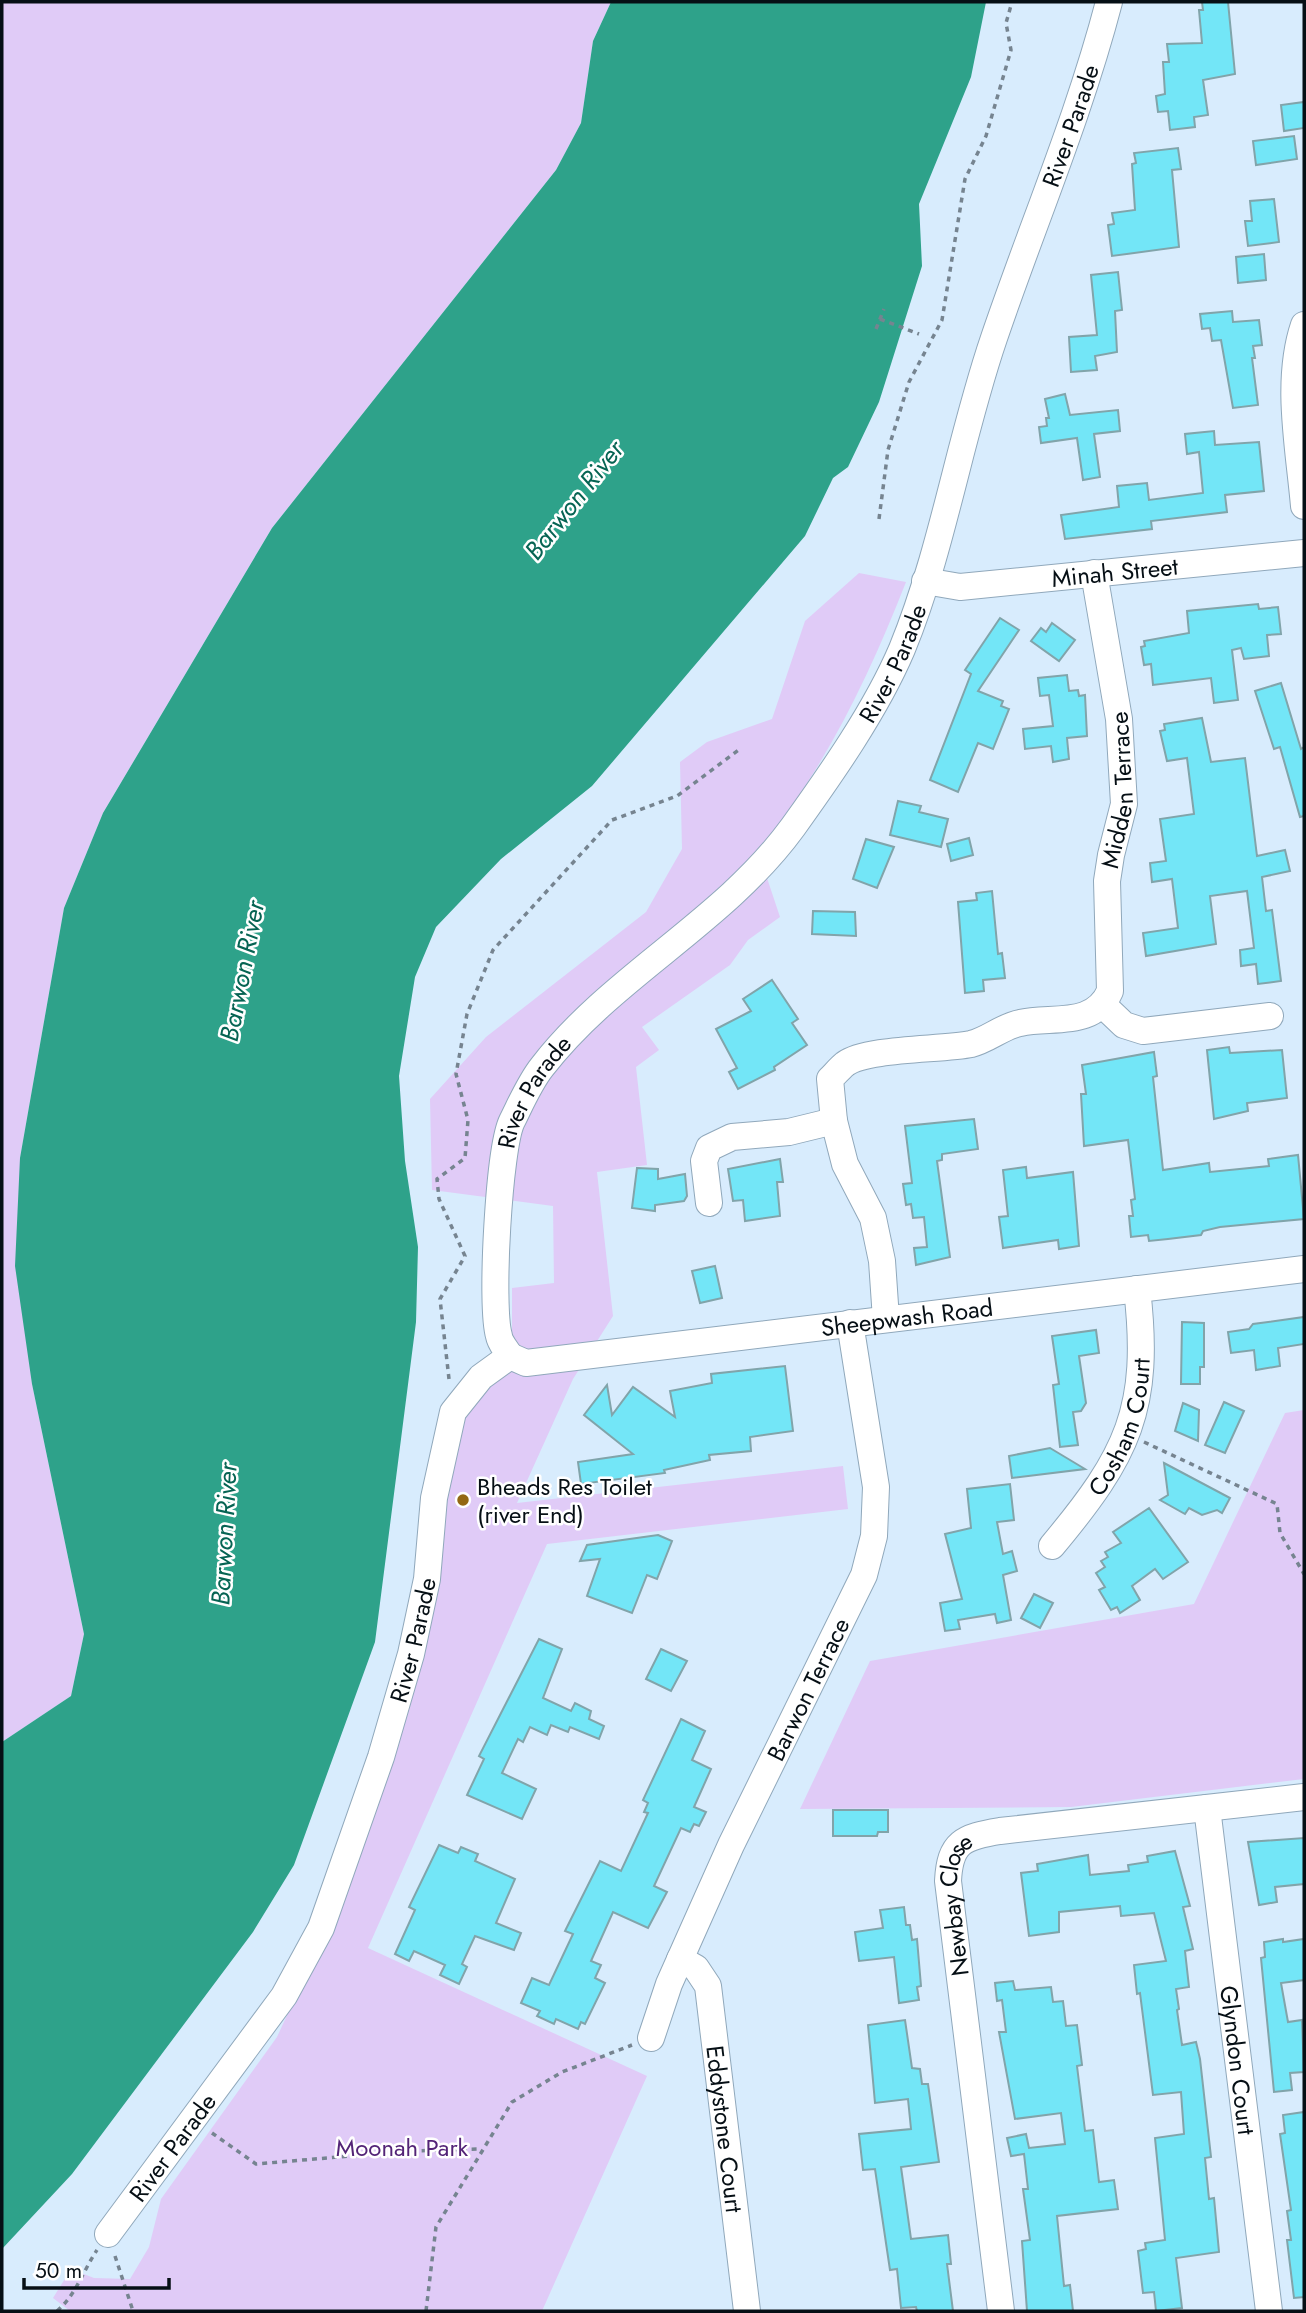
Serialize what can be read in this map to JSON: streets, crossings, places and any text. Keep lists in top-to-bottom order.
{
  "streets": {
    "street": [
      "River Parade",
      "Minah Street",
      "Midden Terrace",
      "Sheepwash Road",
      "Cosham Court",
      "Barwon Terrace",
      "Newbay Close",
      "Glyndon Court",
      "Eddystone Court"
    ]
  },
  "crossings": [
    ["River Parade", "Minah Street"],
    ["River Parade", "Sheepwash Road"],
    ["Minah Street", "Midden Terrace"],
    ["Sheepwash Road", "Cosham Court"],
    ["Sheepwash Road", "Barwon Terrace"],
    ["Barwon Terrace", "Eddystone Court"],
    ["Newbay Close", "Glyndon Court"]
  ],
  "water": ["Barwon River"],
  "parks": ["Moonah Park"],
  "places": ["Bheads Res Toilet (river End)"],
  "scale_bar": "50 m"
}
